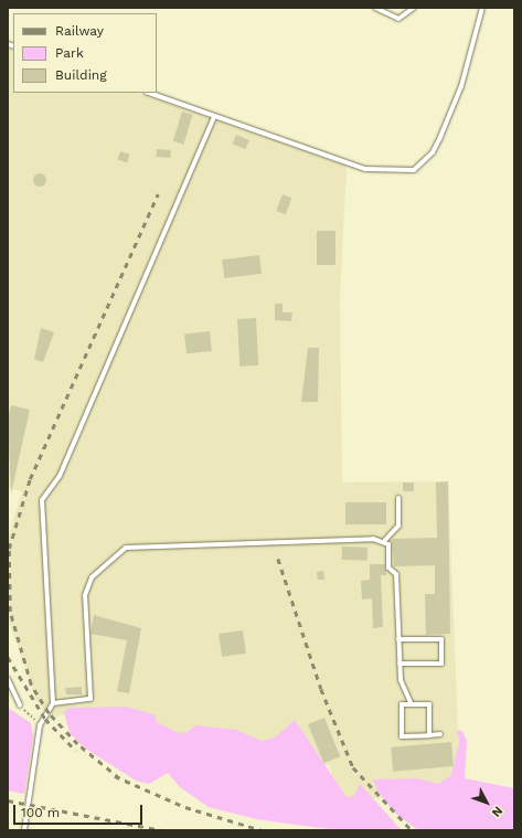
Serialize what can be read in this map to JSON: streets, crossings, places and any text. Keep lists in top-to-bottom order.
{
  "legend": ["Railway", "Park", "Building"],
  "scale_bar": "100 m",
  "north": "bottom right"
}
